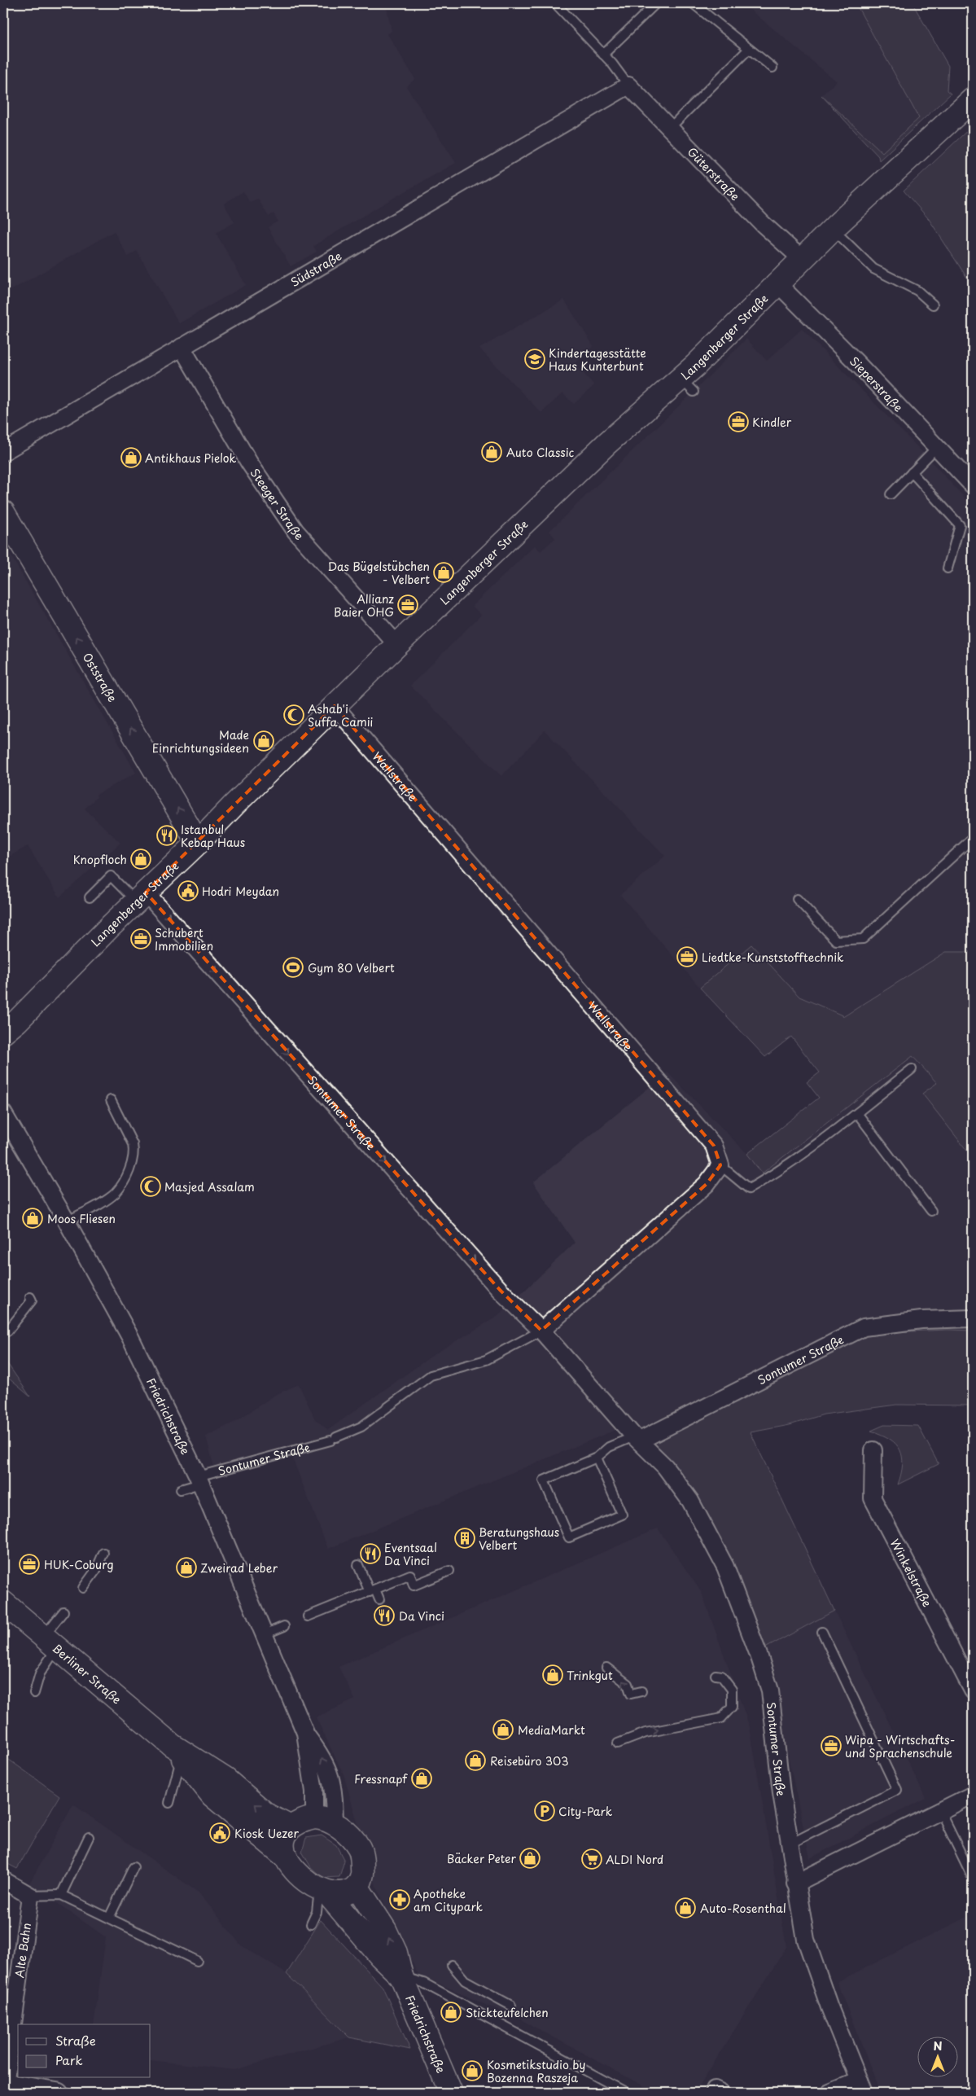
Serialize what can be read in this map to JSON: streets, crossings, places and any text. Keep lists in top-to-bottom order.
{
  "streets": {
    "main road": [
      "Langenberger Straße",
      "Oststraße",
      "Friedrichstraße",
      "Berliner Straße"
    ],
    "street": [
      "Güterstraße",
      "Südstraße",
      "Sieperstraße",
      "Steeger Straße",
      "Wallstraße",
      "Sontumer Straße",
      "Winkelstraße",
      "Alte Bahn"
    ]
  },
  "crossings": [
    ["Güterstraße", "Südstraße"],
    ["Güterstraße", "Langenberger Straße"],
    ["Südstraße", "Steeger Straße"],
    ["Langenberger Straße", "Sieperstraße"],
    ["Langenberger Straße", "Steeger Straße"],
    ["Langenberger Straße", "Oststraße"],
    ["Langenberger Straße", "Wallstraße"],
    ["Langenberger Straße", "Sontumer Straße"],
    ["Sontumer Straße", "Friedrichstraße"],
    ["Friedrichstraße", "Berliner Straße"]
  ],
  "one_way": ["Oststraße"],
  "places": {
    "school or university": ["Kindertagesstätte Haus Kunterbunt"],
    "office": [
      "Kindler",
      "Allianz Baier OHG",
      "Schubert Immobilien",
      "Liedtke-Kunststofftechnik",
      "HUK-Coburg",
      "Wipa - Wirtschafts- und Sprachenschule"
    ],
    "shop": [
      "Auto Classic",
      "Antikhaus Pielok",
      "Das Bügelstübchen - Velbert",
      "Made Einrichtungsideen",
      "Knopfloch",
      "Moos Fliesen",
      "Zweirad Leber",
      "Trinkgut",
      "MediaMarkt",
      "Reisebüro 303",
      "Fressnapf",
      "Bäcker Peter",
      "Auto-Rosenthal",
      "Stickteufelchen",
      "Kosmetikstudio by Bozenna Raszeja"
    ],
    "mosque": ["Ashab'i Suffa Camii", "Masjed Assalam"],
    "restaurant": ["Istanbul Kebap Haus", "Eventsaal Da Vinci", "Da Vinci"],
    "public building": ["Hodri Meydan", "Kiosk Uezer"],
    "sports": ["Gym 80 Velbert"],
    "building": ["Beratungshaus Velbert"],
    "parking": ["City-Park"],
    "supermarket": ["ALDI Nord"],
    "pharmacy": ["Apotheke am Citypark"]
  },
  "legend": ["Straße", "Park"],
  "north": "top"
}
